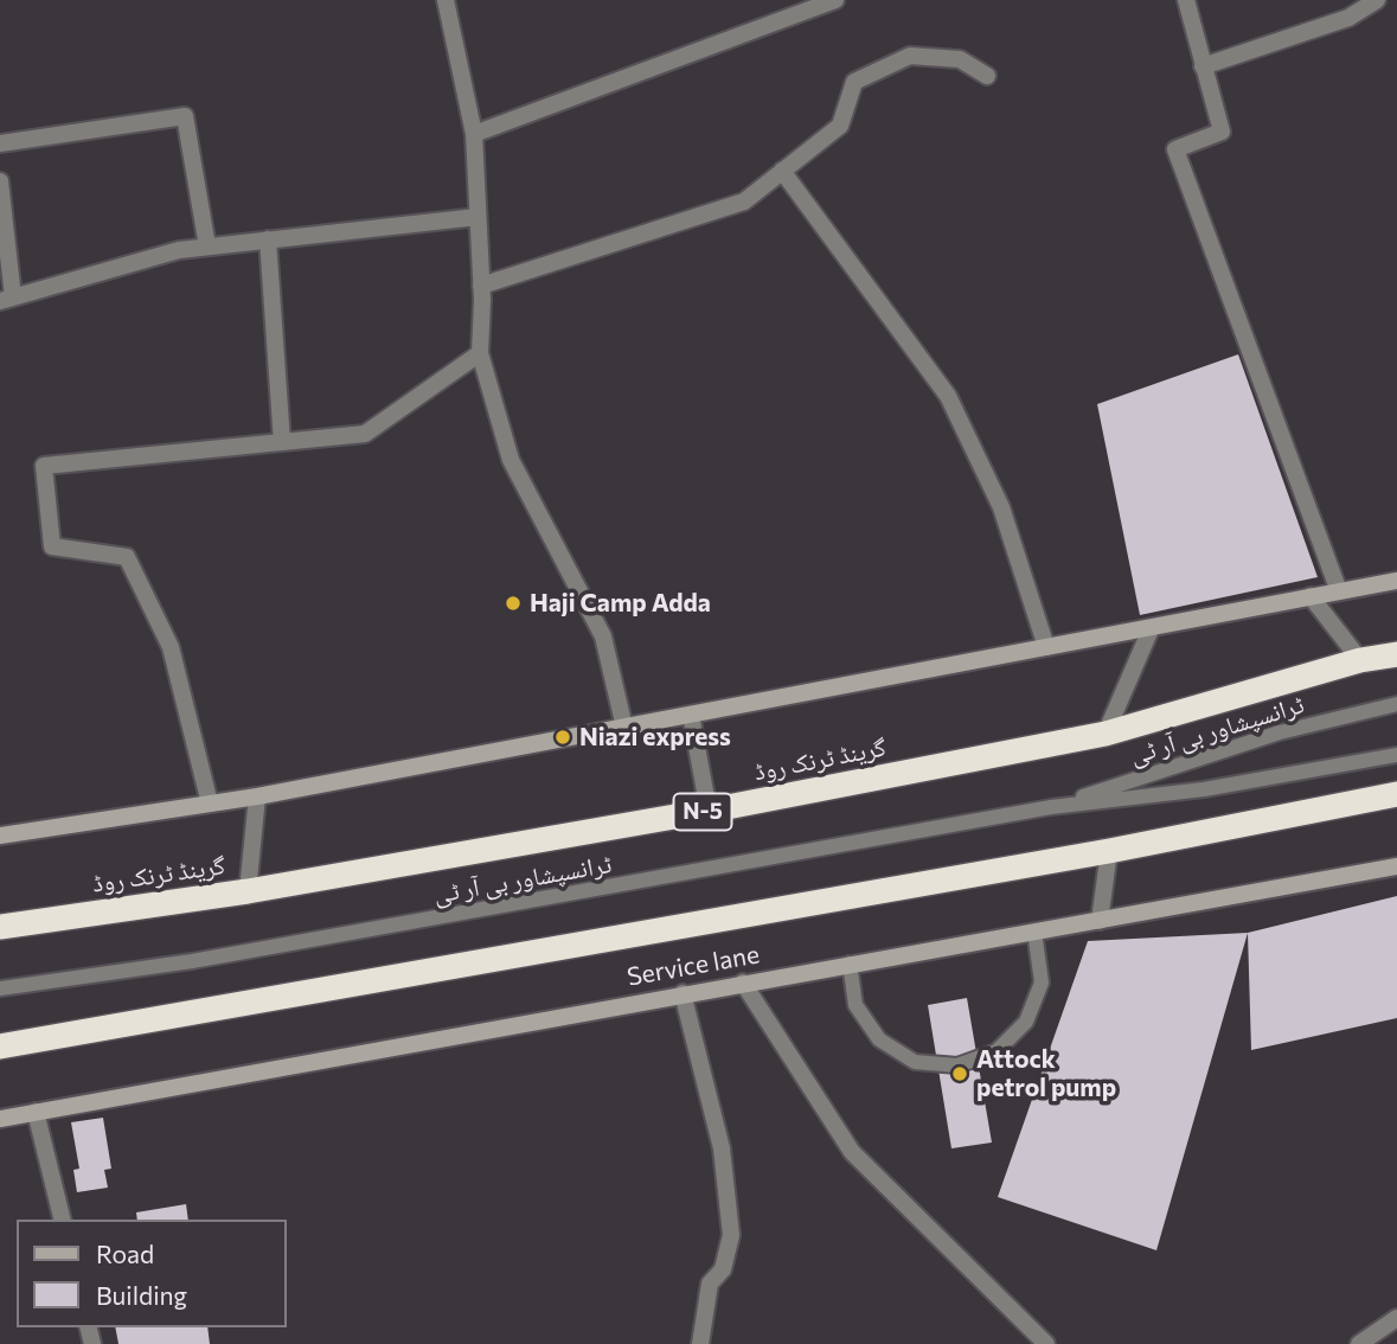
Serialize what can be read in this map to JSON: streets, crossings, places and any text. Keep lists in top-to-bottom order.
{
  "streets": {
    "highway": ["گرینڈ ٹرنک روڈ", "N-5"],
    "street": ["Service lane"],
    "lane": ["ٹرانسپشاور بی آر ٹی"]
  },
  "places": ["Haji Camp Adda", "Niazi express", "Attock petrol pump"],
  "legend": ["Road", "Building"]
}
